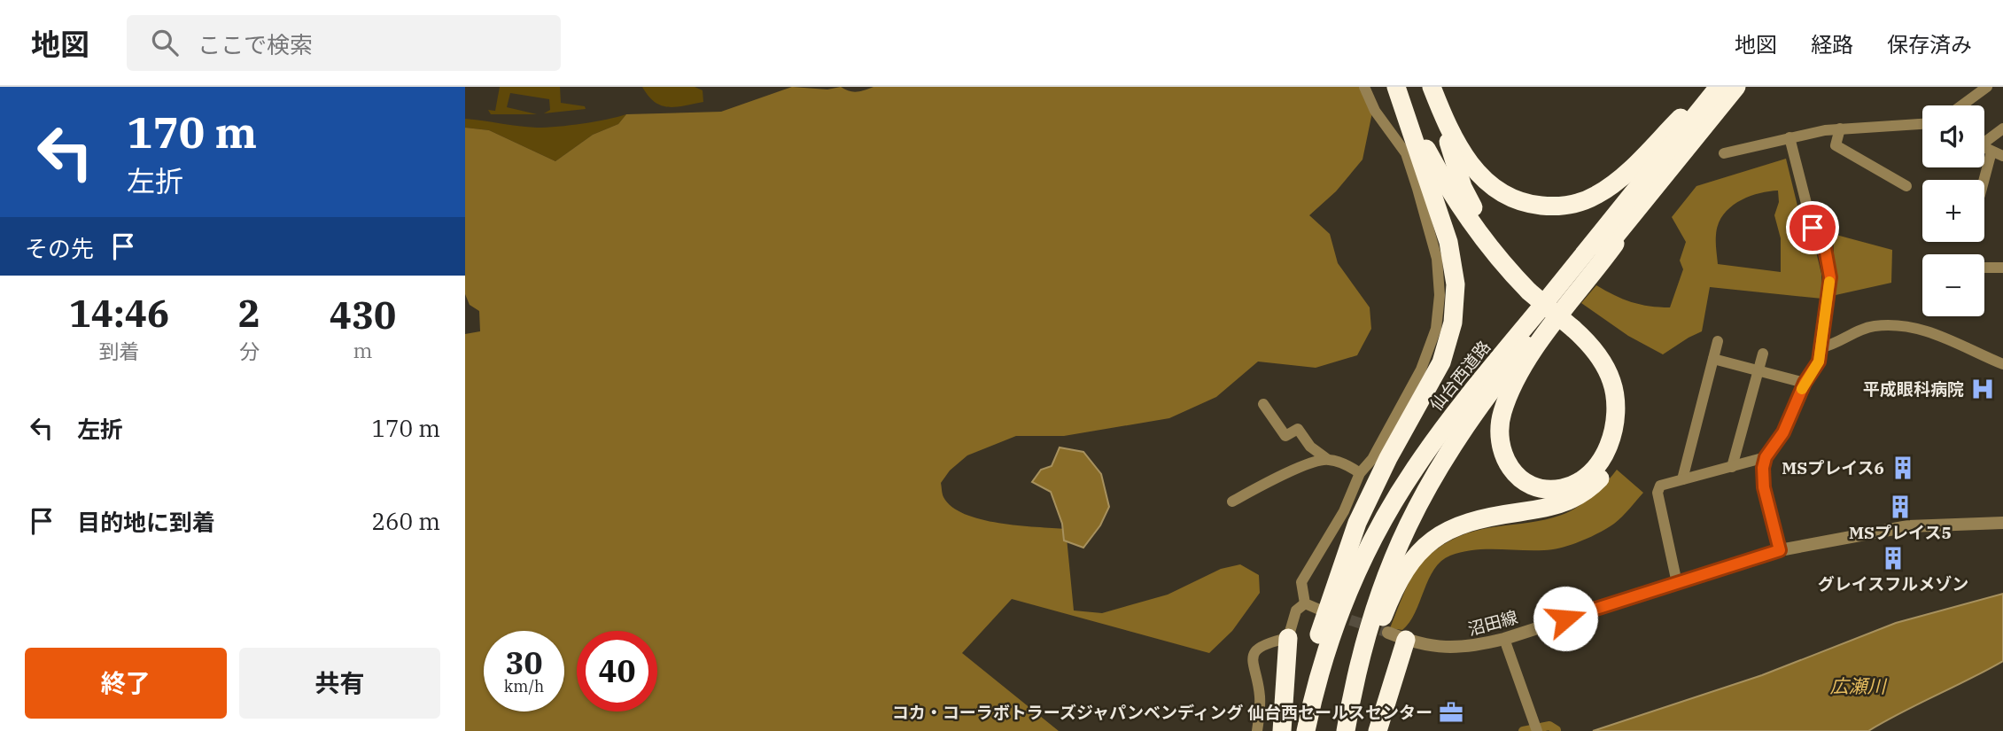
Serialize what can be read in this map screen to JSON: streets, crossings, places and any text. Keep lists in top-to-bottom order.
{
  "streets": {
    "highway": ["仙台西道路"],
    "street": ["沼田線"]
  },
  "water": ["広瀬川"],
  "places": {
    "hospital": ["平成眼科病院"],
    "building": ["MSプレイス6", "MSプレイス5", "グレイスフルメゾン"],
    "office": ["コカ・コーラボトラーズジャパンベンディング 仙台西セールスセンター"]
  },
  "page": {
    "header": "地図",
    "search": "ここで検索",
    "nav": ["地図", "経路", "保存済み"],
    "turn": ["170 m", "左折"],
    "map_buttons": ["+", "−"],
    "then": "その先",
    "eta": [
      "14:46",
      "到着",
      "2",
      "分",
      "430",
      "m"
    ],
    "list": [
      {
        "name": "左折",
        "value": "170 m"
      },
      {
        "name": "目的地に到着",
        "value": "260 m"
      }
    ],
    "speed": "30 km/h",
    "limit": "40",
    "buttons": ["終了", "共有"]
  }
}
